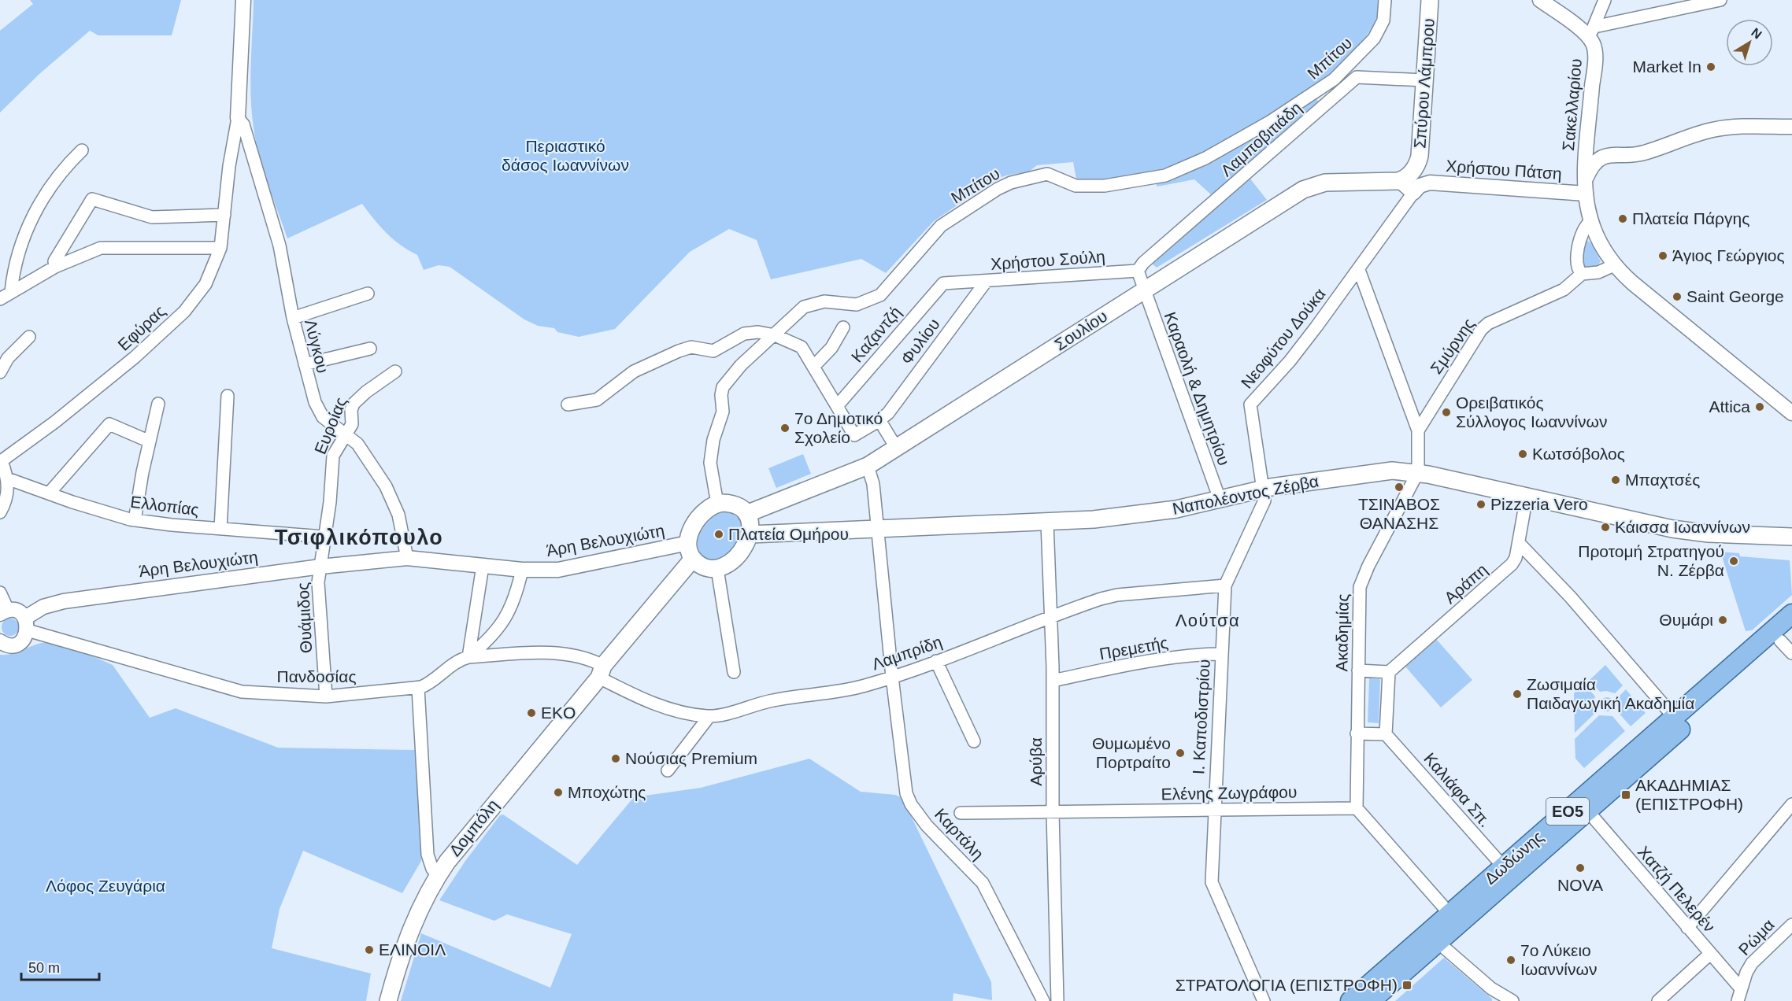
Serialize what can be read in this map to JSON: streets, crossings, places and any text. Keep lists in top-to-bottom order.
{
  "streets": {
    "main road": [
      "Σπύρου Λάμπρου",
      "Σουλίου",
      "Ναπολέοντος Ζέρβα",
      "ΕΟ5",
      "Δομπόλη",
      "Δωδώνης"
    ],
    "street": [
      "Μπίτου",
      "Σακελλαρίου",
      "Λαμποβιτιάδη",
      "Χρήστου Πάτση",
      "Χρήστου Σούλη",
      "Εφύρας",
      "Καζαντζή",
      "Νεοφύτου Δούκα",
      "Φυλίου",
      "Λύγκου",
      "Σμύρνης",
      "Καραολή & Δημητρίου",
      "Ευροίας",
      "Ελλοπίας",
      "Άρη Βελουχιώτη",
      "Αράπη",
      "Θυάμιδος",
      "Ακαδημίας",
      "Πρεμετής",
      "Λαμπρίδη",
      "Πανδοσίας",
      "Ι. Καποδιστρίου",
      "Αρύβα",
      "Καλιάφα Σπ.",
      "Ελένης Ζωγράφου",
      "Καρτάλη",
      "Χατζή Πελερέν",
      "Ρώμα"
    ]
  },
  "crossings": [
    ["Μπίτου", "Σουλίου"],
    ["Μπίτου", "Ναπολέοντος Ζέρβα"],
    ["Μπίτου", "Άρη Βελουχιώτη"],
    ["Μπίτου", "Δομπόλη"],
    ["Σπύρου Λάμπρου", "Λαμποβιτιάδη"],
    ["Σακελλαρίου", "Χρήστου Πάτση"],
    ["Λαμποβιτιάδη", "Χρήστου Σούλη"],
    ["Χρήστου Πάτση", "Νεοφύτου Δούκα"],
    ["Χρήστου Σούλη", "Καζαντζή"],
    ["Χρήστου Σούλη", "Φυλίου"],
    ["Εφύρας", "Λύγκου"],
    ["Εφύρας", "Ελλοπίας"],
    ["Σουλίου", "Καραολή & Δημητρίου"],
    ["Σουλίου", "Ναπολέοντος Ζέρβα"],
    ["Σουλίου", "Άρη Βελουχιώτη"],
    ["Σουλίου", "Δομπόλη"],
    ["Σουλίου", "Καρτάλη"],
    ["Καζαντζή", "Φυλίου"],
    ["Νεοφύτου Δούκα", "Ναπολέοντος Ζέρβα"],
    ["Νεοφύτου Δούκα", "Ι. Καποδιστρίου"],
    ["Λύγκου", "Ευροίας"],
    ["Λύγκου", "Άρη Βελουχιώτη"],
    ["Καραολή & Δημητρίου", "Ναπολέοντος Ζέρβα"],
    ["Ευροίας", "Ελλοπίας"],
    ["Ευροίας", "Άρη Βελουχιώτη"],
    ["Ευροίας", "Θυάμιδος"],
    ["Ναπολέοντος Ζέρβα", "Άρη Βελουχιώτη"],
    ["Ναπολέοντος Ζέρβα", "Αράπη"],
    ["Ναπολέοντος Ζέρβα", "Ακαδημίας"],
    ["Ναπολέοντος Ζέρβα", "Ι. Καποδιστρίου"],
    ["Ναπολέοντος Ζέρβα", "Αρύβα"],
    ["Ναπολέοντος Ζέρβα", "Δομπόλη"],
    ["Ναπολέοντος Ζέρβα", "Καρτάλη"],
    ["Άρη Βελουχιώτη", "Θυάμιδος"],
    ["Άρη Βελουχιώτη", "Πανδοσίας"],
    ["Άρη Βελουχιώτη", "Δομπόλη"],
    ["Θυάμιδος", "Πανδοσίας"],
    ["Ακαδημίας", "Ελένης Ζωγράφου"],
    ["Πρεμετής", "Ι. Καποδιστρίου"],
    ["Πρεμετής", "Αρύβα"],
    ["Λαμπρίδη", "Πανδοσίας"],
    ["Λαμπρίδη", "Ι. Καποδιστρίου"],
    ["Λαμπρίδη", "Αρύβα"],
    ["Λαμπρίδη", "Δομπόλη"],
    ["Λαμπρίδη", "Καρτάλη"],
    ["Πανδοσίας", "Δομπόλη"],
    ["Ι. Καποδιστρίου", "Ελένης Ζωγράφου"],
    ["Αρύβα", "Ελένης Ζωγράφου"],
    ["Καλιάφα Σπ.", "Δωδώνης"],
    ["Δωδώνης", "Χατζή Πελερέν"],
    ["Χατζή Πελερέν", "Ρώμα"]
  ],
  "districts": ["Τσιφλικόπουλο", "Λούτσα"],
  "parks": ["Περιαστικό δάσος Ιωαννίνων", "Λόφος Ζευγάρια"],
  "places": {
    "other": [
      "Market In",
      "Πλατεία Πάργης",
      "Άγιος Γεώργιος",
      "Saint George",
      "Attica",
      "Ορειβατικός Σύλλογος Ιωαννίνων",
      "7ο Δημοτικό Σχολείο",
      "Κωτσόβολος",
      "Μπαχτσές",
      "ΤΣΙΝΑΒΟΣ ΘΑΝΑΣΗΣ",
      "Pizzeria Vero",
      "Κάισσα Ιωαννίνων",
      "Πλατεία Ομήρου",
      "Προτομή Στρατηγού Ν. Ζέρβα",
      "Θυμάρι",
      "Ζωσιμαία Παιδαγωγική Ακαδημία",
      "EKO",
      "Θυμωμένο Πορτραίτο",
      "Νούσιας Premium",
      "Μποχώτης",
      "NOVA",
      "ΕΛΙΝΟΙΛ",
      "7ο Λύκειο Ιωαννίνων"
    ],
    "transit": ["ΑΚΑΔΗΜΙΑΣ (ΕΠΙΣΤΡΟΦΗ)", "ΣΤΡΑΤΟΛΟΓΙΑ (ΕΠΙΣΤΡΟΦΗ)"]
  },
  "scale_bar": "50 m",
  "north": "top right"
}
